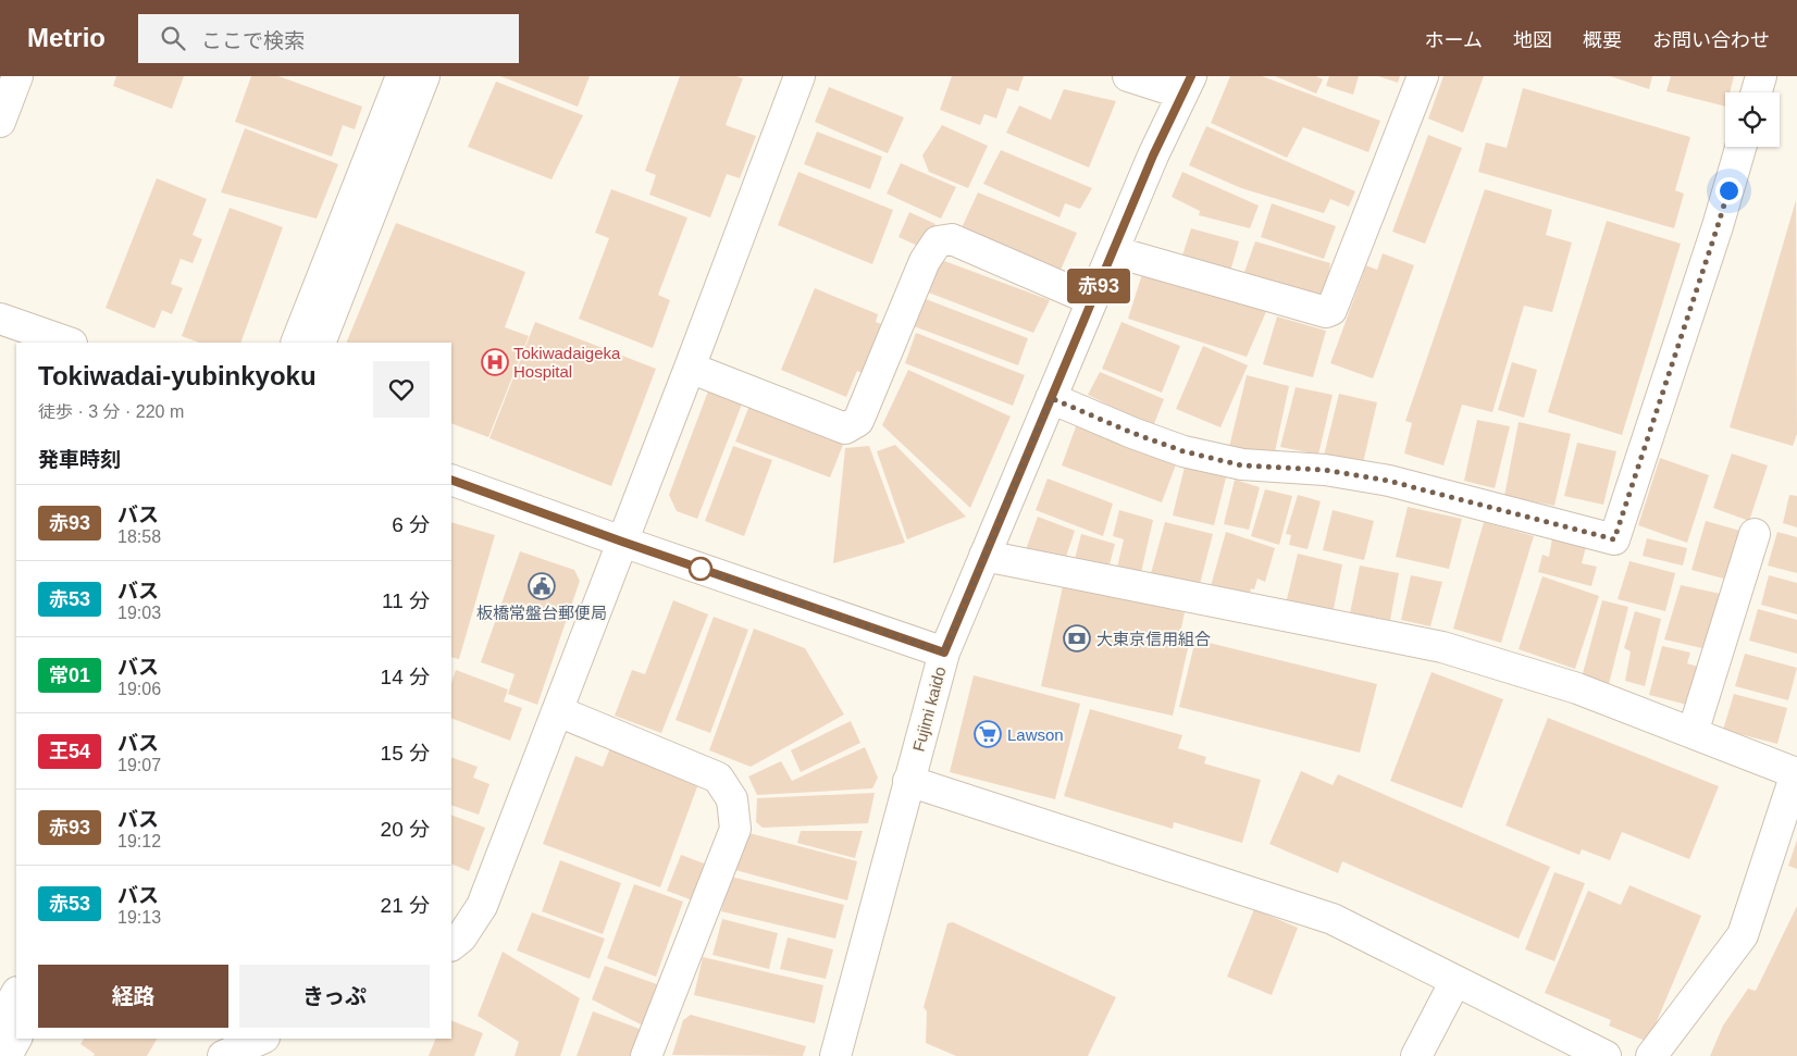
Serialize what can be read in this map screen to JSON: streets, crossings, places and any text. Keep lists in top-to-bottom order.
{
  "streets": {
    "street": ["Fujimi kaido"]
  },
  "places": {
    "hospital": ["Tokiwadaigeka Hospital"],
    "public building": ["板橋常盤台郵便局"],
    "bank": ["大東京信用組合"],
    "supermarket": ["Lawson"]
  },
  "lines": ["bus line 赤93"],
  "page": {
    "header": "Metrio",
    "search": "ここで検索",
    "nav": [
      "ホーム",
      "地図",
      "概要",
      "お問い合わせ"
    ],
    "on_map": "赤93",
    "heading": [
      ["Tokiwadai-yubinkyoku", "徒歩 · 3 分 · 220 m"],
      "発車時刻"
    ],
    "list": [
      {
        "mark": "赤93",
        "name": "バス",
        "note": "18:58",
        "value": "6 分"
      },
      {
        "mark": "赤53",
        "name": "バス",
        "note": "19:03",
        "value": "11 分"
      },
      {
        "mark": "常01",
        "name": "バス",
        "note": "19:06",
        "value": "14 分"
      },
      {
        "mark": "王54",
        "name": "バス",
        "note": "19:07",
        "value": "15 分"
      },
      {
        "mark": "赤93",
        "name": "バス",
        "note": "19:12",
        "value": "20 分"
      },
      {
        "mark": "赤53",
        "name": "バス",
        "note": "19:13",
        "value": "21 分"
      }
    ],
    "buttons": ["経路", "きっぷ"]
  }
}
